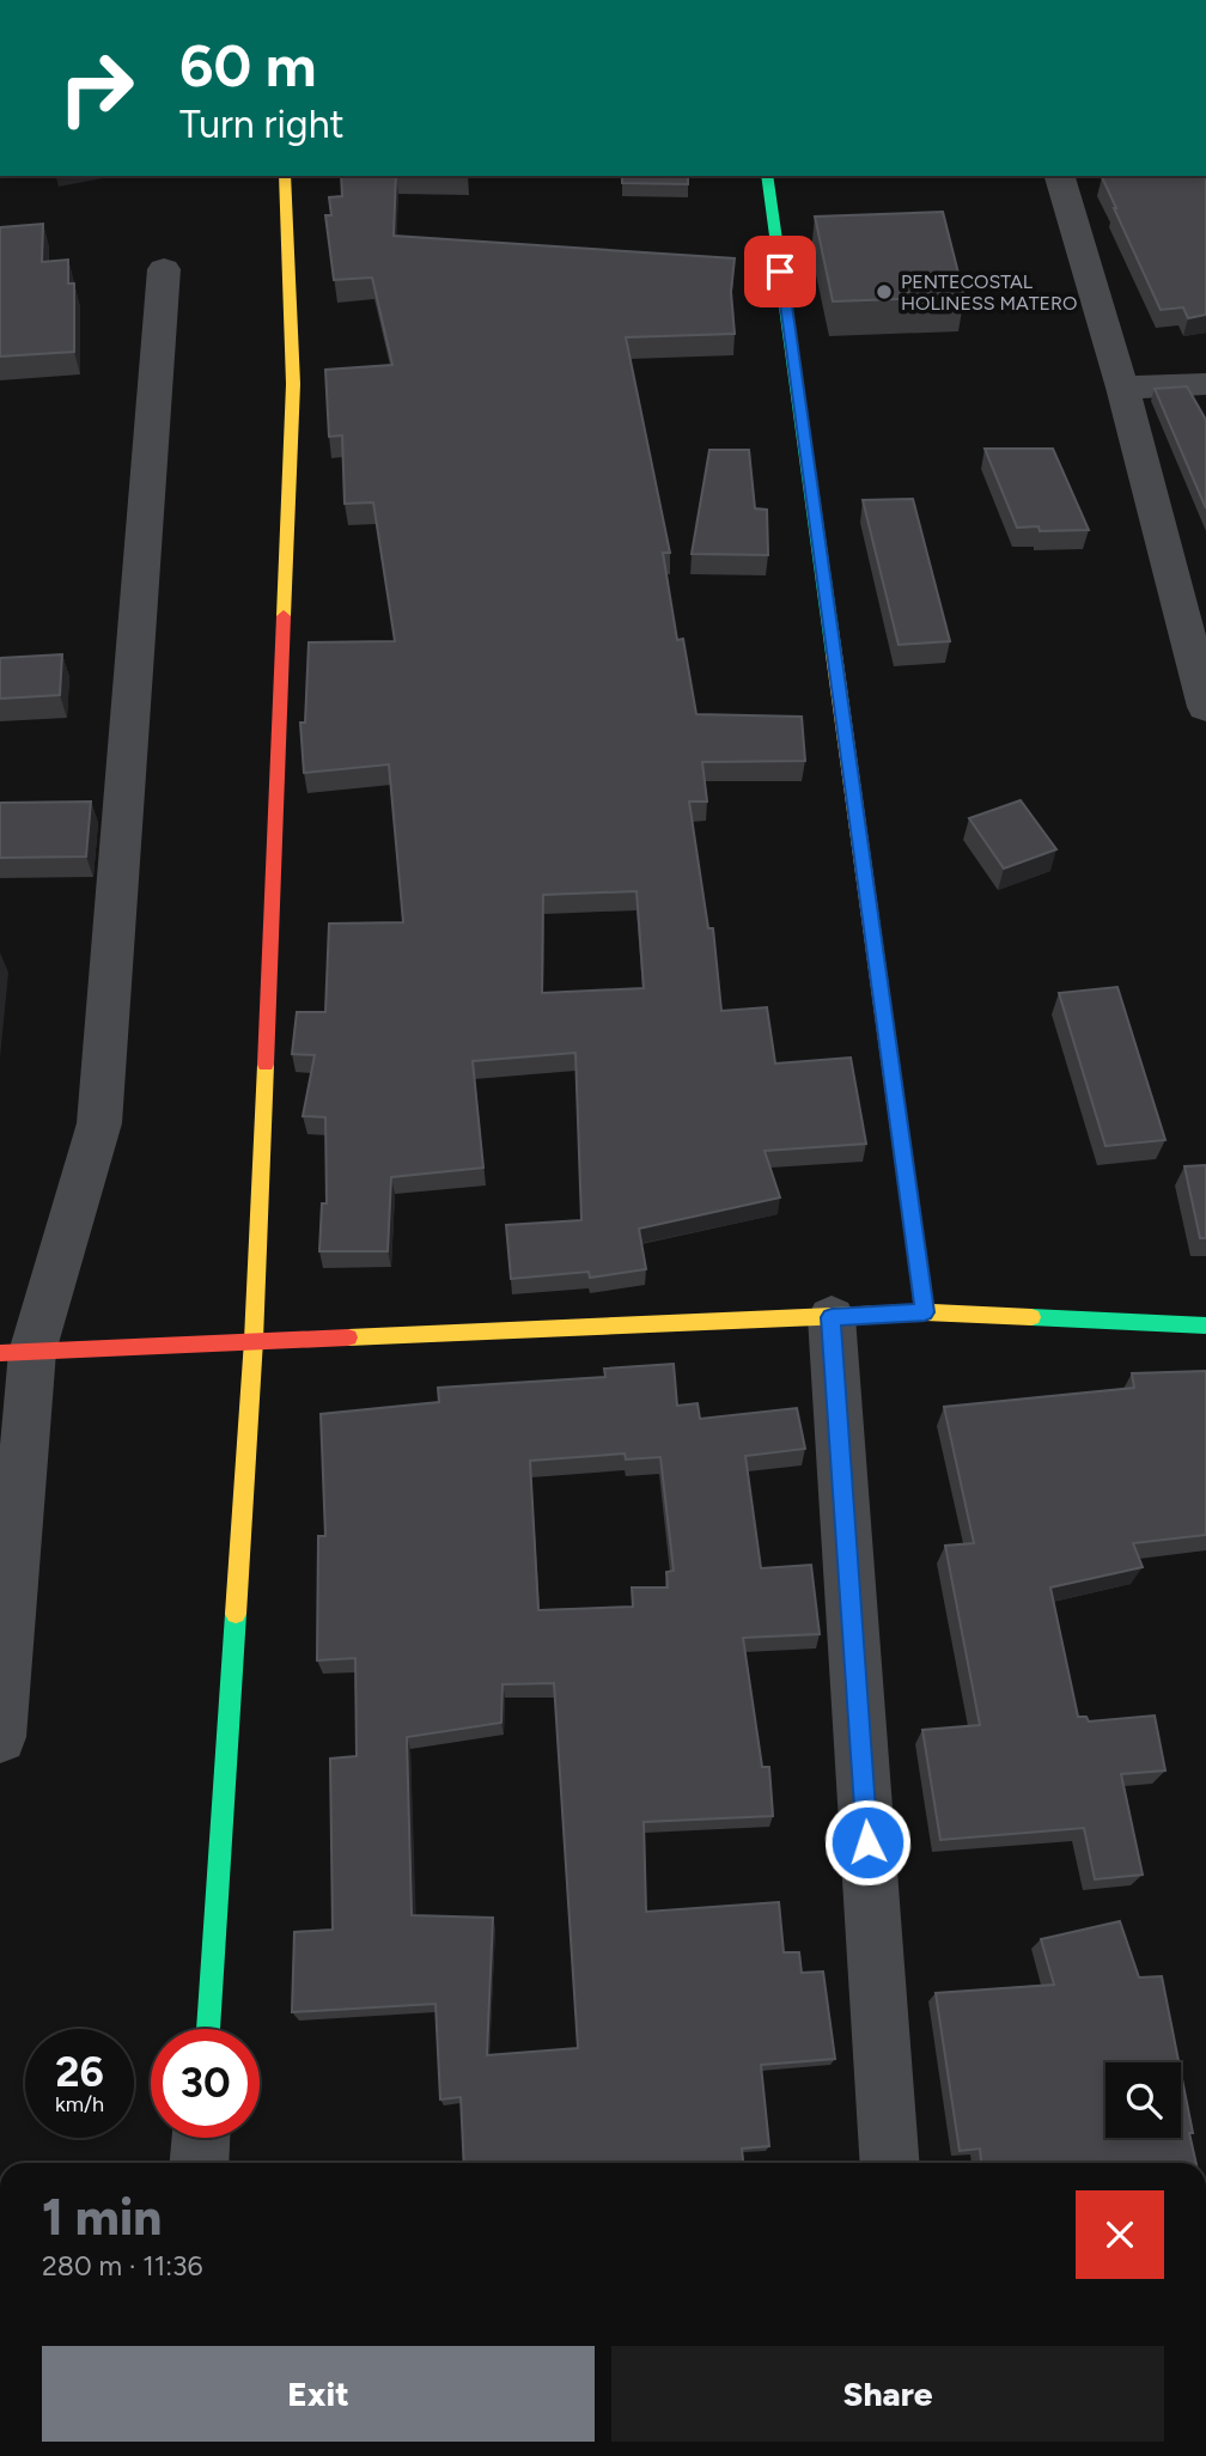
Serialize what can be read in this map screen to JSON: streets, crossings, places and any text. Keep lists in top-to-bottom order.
{
  "places": ["PENTECOSTAL HOLINESS MATERO"],
  "page": {
    "turn": ["60 m", "Turn right"],
    "speed": "26 km/h",
    "limit": "30",
    "heading": ["1 min", "280 m · 11:36"],
    "buttons": ["Exit", "Share"]
  }
}
